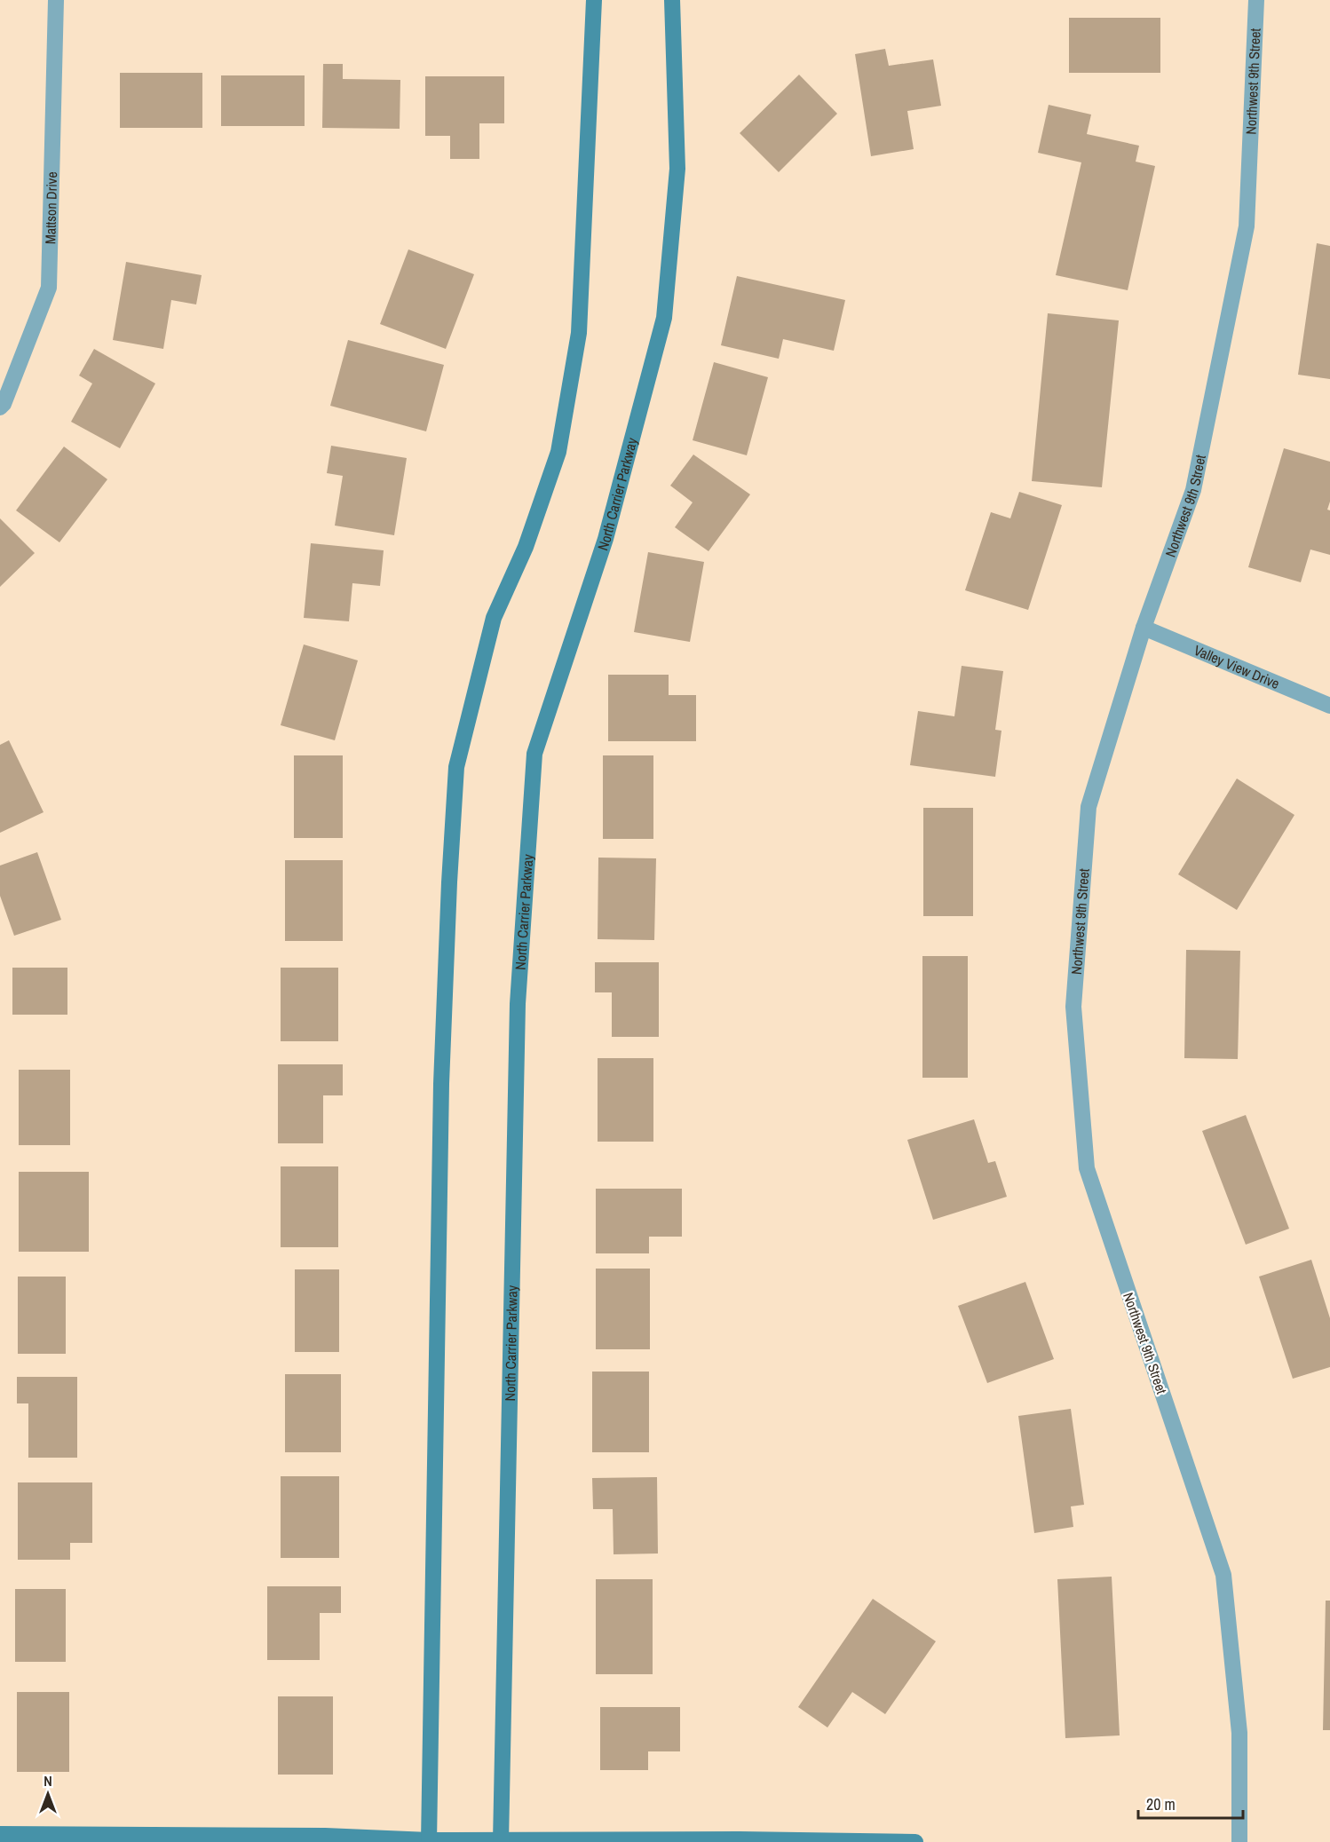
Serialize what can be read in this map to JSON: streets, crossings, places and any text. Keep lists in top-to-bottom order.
{
  "streets": {
    "main road": ["North Carrier Parkway"],
    "street": ["Northwest 9th Street", "Mattson Drive", "Valley View Drive"]
  },
  "crossings": [
    ["Northwest 9th Street", "Valley View Drive"]
  ],
  "scale_bar": "20 m",
  "north": "top"
}
